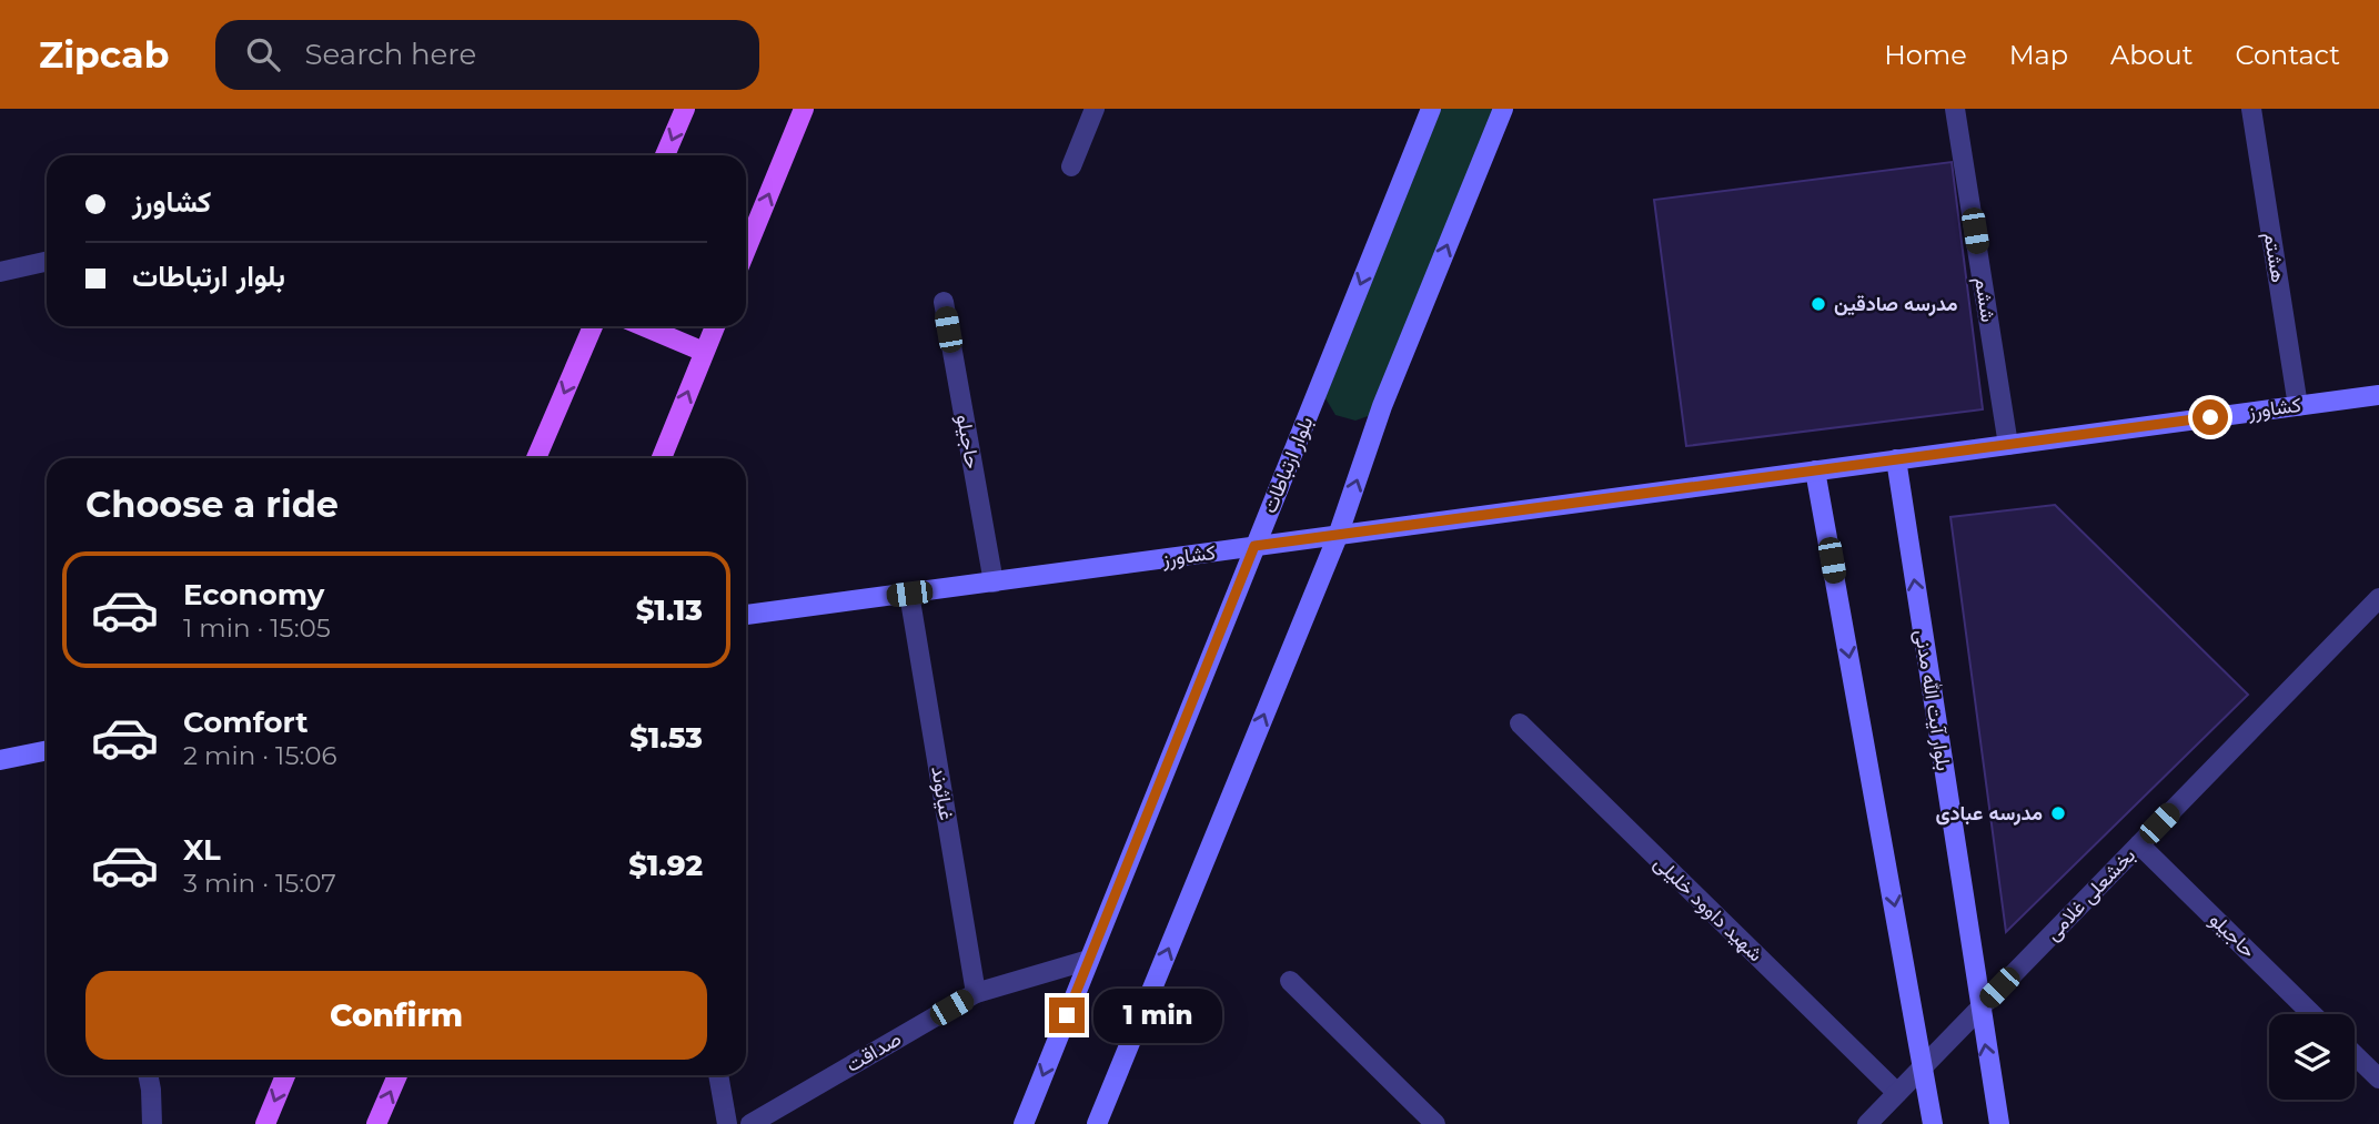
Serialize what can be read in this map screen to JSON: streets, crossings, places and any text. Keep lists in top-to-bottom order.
{
  "streets": {
    "street": [
      "هشتم",
      "ششم",
      "کشاورز",
      "حاجیلو",
      "بلوار ارتباطات",
      "بلوار آیت الله مدنی",
      "غیاثوند",
      "بخشعلی غلامی",
      "شهید داوود خلیلی",
      "صداقت"
    ]
  },
  "crossings": [
    ["هشتم", "کشاورز"],
    ["ششم", "کشاورز"],
    ["کشاورز", "حاجیلو"],
    ["کشاورز", "بلوار ارتباطات"],
    ["کشاورز", "بلوار آیت الله مدنی"],
    ["کشاورز", "غیاثوند"],
    ["حاجیلو", "بخشعلی غلامی"],
    ["بلوار ارتباطات", "صداقت"],
    ["بلوار آیت الله مدنی", "بخشعلی غلامی"],
    ["غیاثوند", "صداقت"],
    ["بخشعلی غلامی", "شهید داوود خلیلی"]
  ],
  "places": ["مدرسه صادقین", "مدرسه عبادی"],
  "page": {
    "header": "Zipcab",
    "search": "Search here",
    "nav": [
      "Home",
      "Map",
      "About",
      "Contact"
    ],
    "banner": ["کشاورز", "بلوار ارتباطات"],
    "heading": "Choose a ride",
    "list": [
      {
        "name": "Economy",
        "note": "1 min · 15:05",
        "value": "$1.13"
      },
      {
        "name": "Comfort",
        "note": "2 min · 15:06",
        "value": "$1.53"
      },
      {
        "name": "XL",
        "note": "3 min · 15:07",
        "value": "$1.92"
      }
    ],
    "buttons": "Confirm",
    "bubble": "1 min"
  }
}
